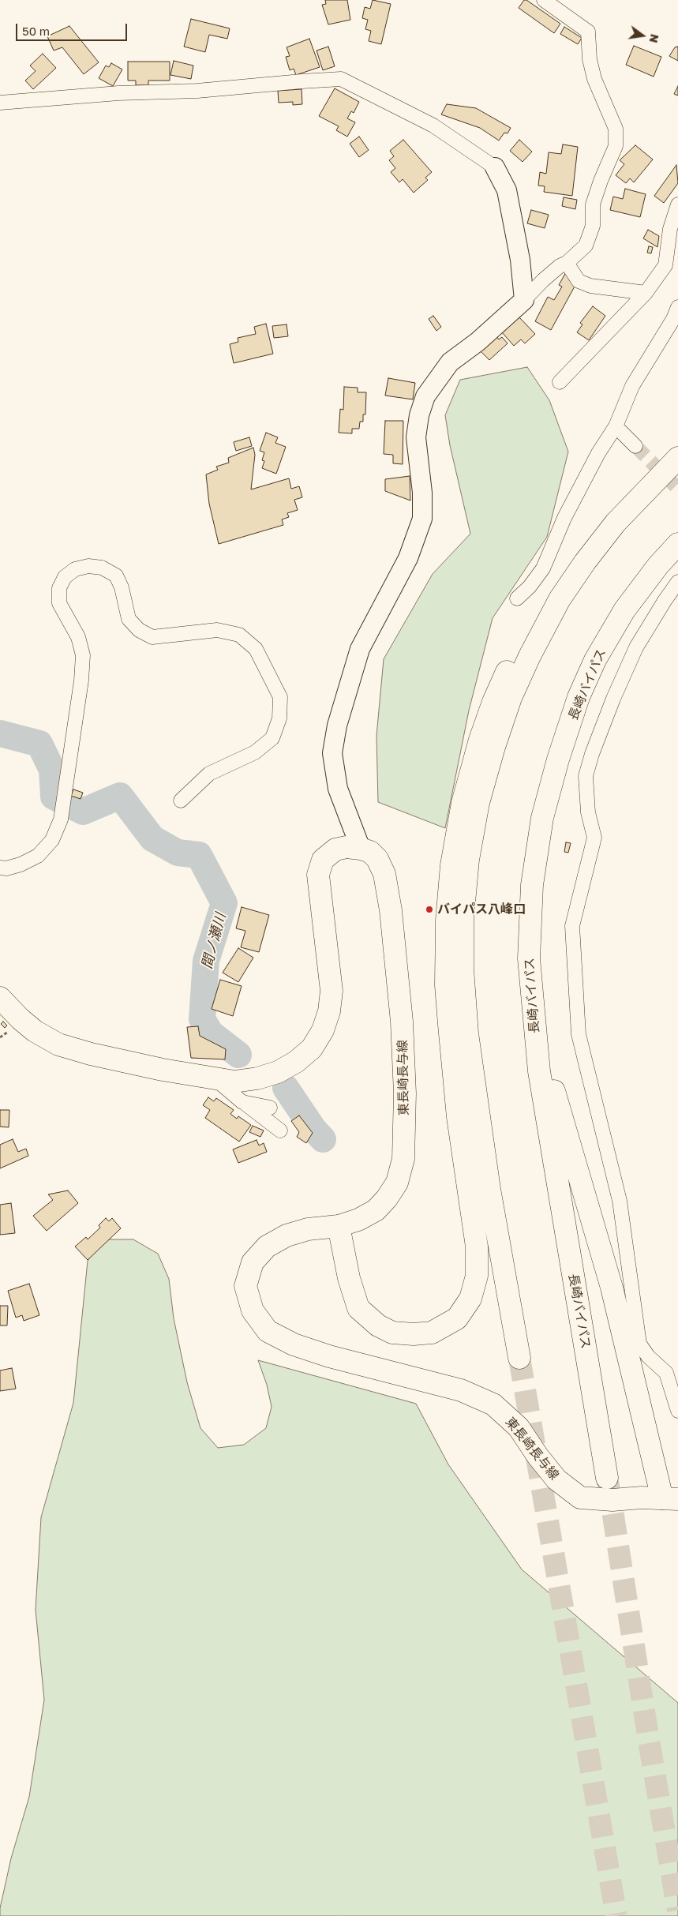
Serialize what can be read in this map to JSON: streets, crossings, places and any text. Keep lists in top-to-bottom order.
{
  "streets": {
    "main road": ["長崎バイパス", "東長崎長与線"]
  },
  "water": ["間ノ瀬川"],
  "places": ["バイパス八峰口"],
  "scale_bar": "50 m",
  "north": "right"
}
